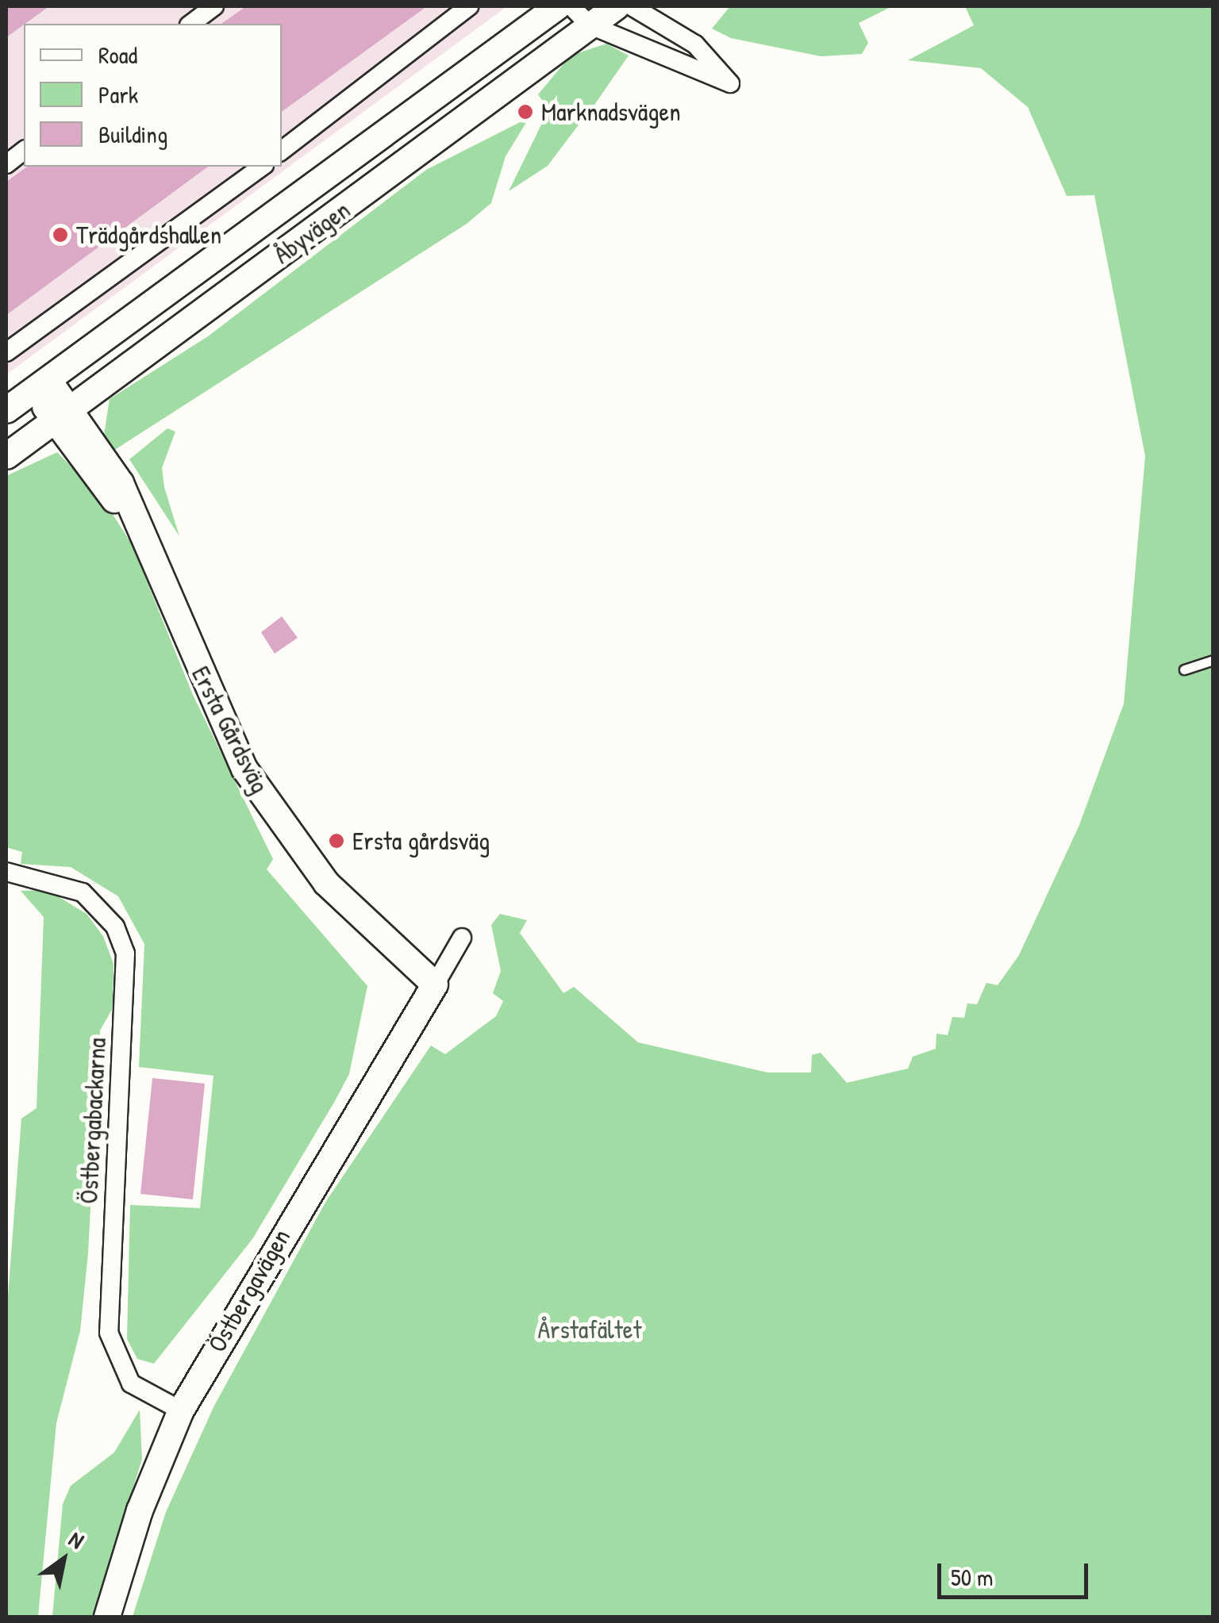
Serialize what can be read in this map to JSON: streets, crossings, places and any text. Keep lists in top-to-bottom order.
{
  "streets": {
    "street": [
      "Åbyvägen",
      "Ersta Gårdsväg",
      "Östbergabackarna",
      "Östbergavägen"
    ]
  },
  "crossings": [
    ["Åbyvägen", "Ersta Gårdsväg"],
    ["Ersta Gårdsväg", "Östbergavägen"],
    ["Östbergabackarna", "Östbergavägen"]
  ],
  "parks": ["Årstafältet"],
  "places": ["Marknadsvägen", "Trädgårdshallen", "Ersta gårdsväg"],
  "legend": ["Road", "Park", "Building"],
  "scale_bar": "50 m",
  "north": "top right"
}
